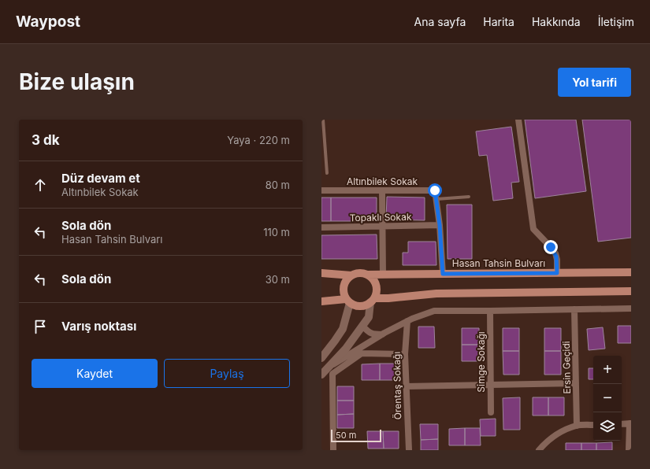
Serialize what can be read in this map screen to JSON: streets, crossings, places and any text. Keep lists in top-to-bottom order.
{
  "streets": {
    "main road": ["Hasan Tahsin Bulvarı"],
    "street": [
      "Altınbilek Sokak",
      "Topaklı Sokak",
      "Simge Sokağı",
      "Ersin Geçidi",
      "Örentaş Sokağı"
    ]
  },
  "scale_bar": "50 m",
  "page": {
    "header": "Waypost",
    "nav": [
      "Ana sayfa",
      "Harita",
      "Hakkında",
      "İletişim"
    ],
    "buttons": [
      "Yol tarifi",
      ["Kaydet", "Paylaş"]
    ],
    "title": "Bize ulaşın",
    "heading": ["3 dk", "Yaya · 220 m"],
    "list": [
      ["Düz devam et", "Altınbilek Sokak", "80 m"],
      ["Sola dön", "Hasan Tahsin Bulvarı", "110 m"],
      ["Sola dön", "30 m"],
      "Varış noktası"
    ],
    "map_buttons": ["+", "−"],
    "scale": "50 m"
  }
}
